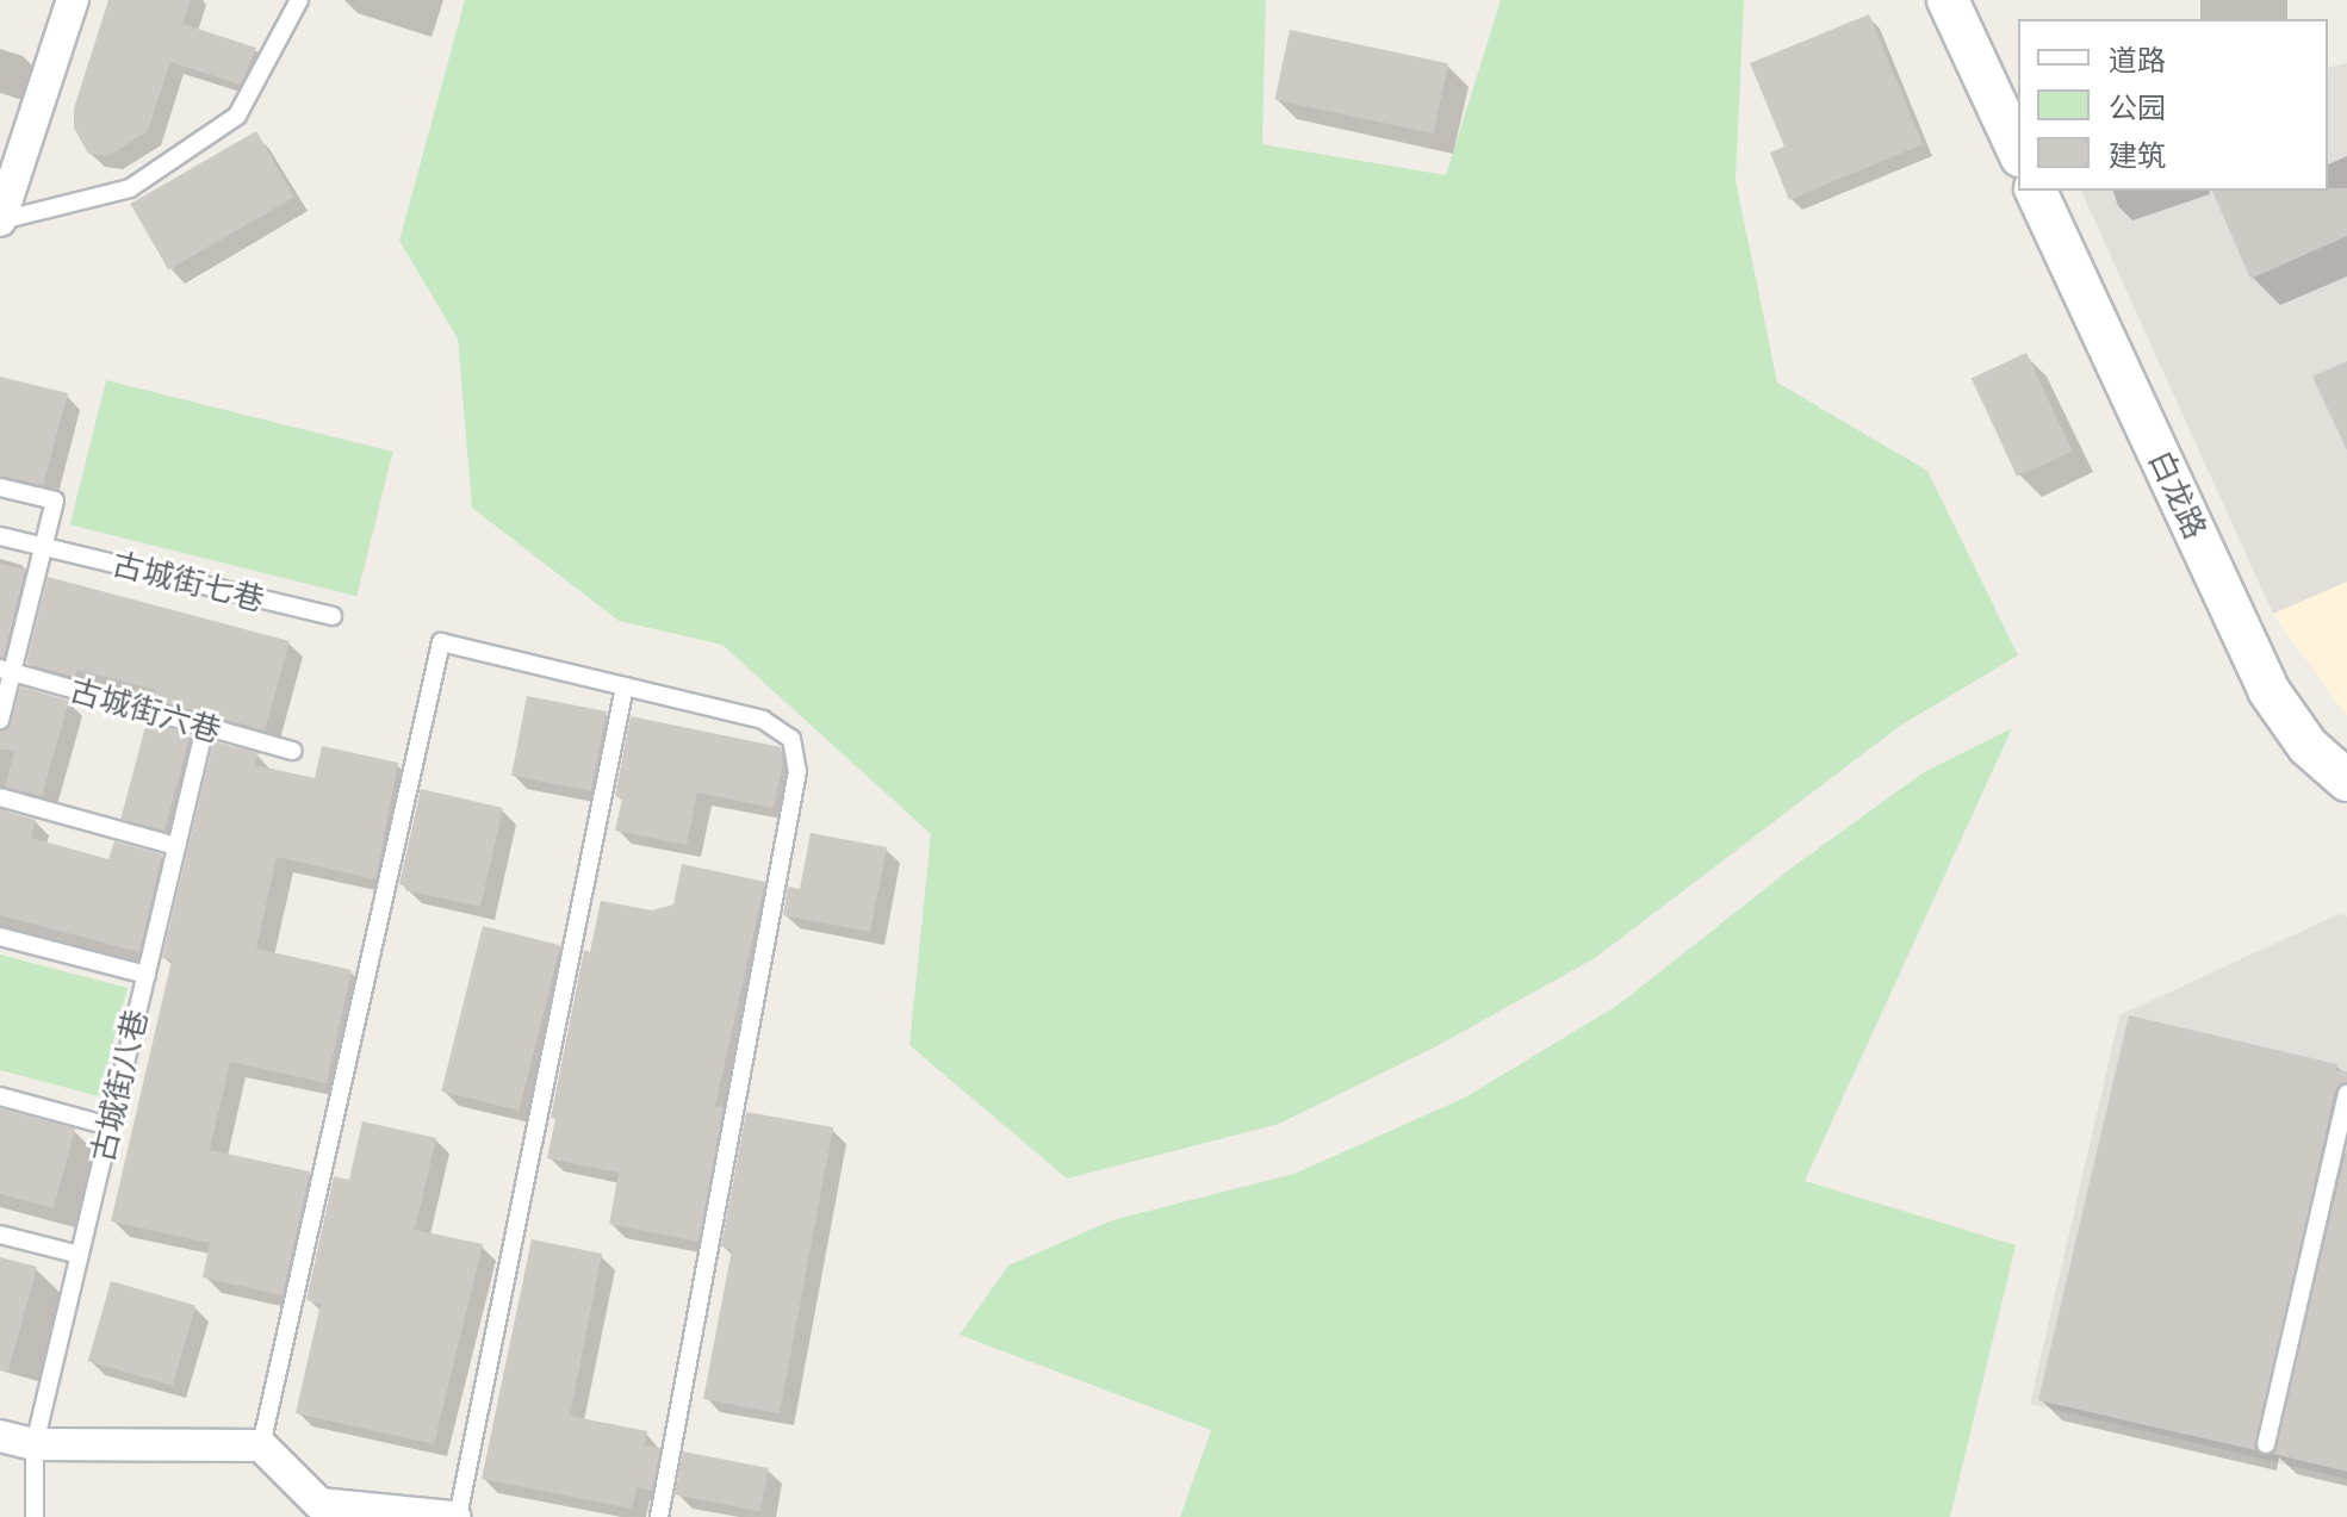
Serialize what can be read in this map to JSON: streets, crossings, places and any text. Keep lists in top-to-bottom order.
{
  "streets": {
    "street": ["白龙路"],
    "lane": ["古城街七巷", "古城街六巷", "古城街八巷"]
  },
  "crossings": [
    ["古城街六巷", "古城街八巷"]
  ],
  "legend": ["道路", "公园", "建筑"]
}
